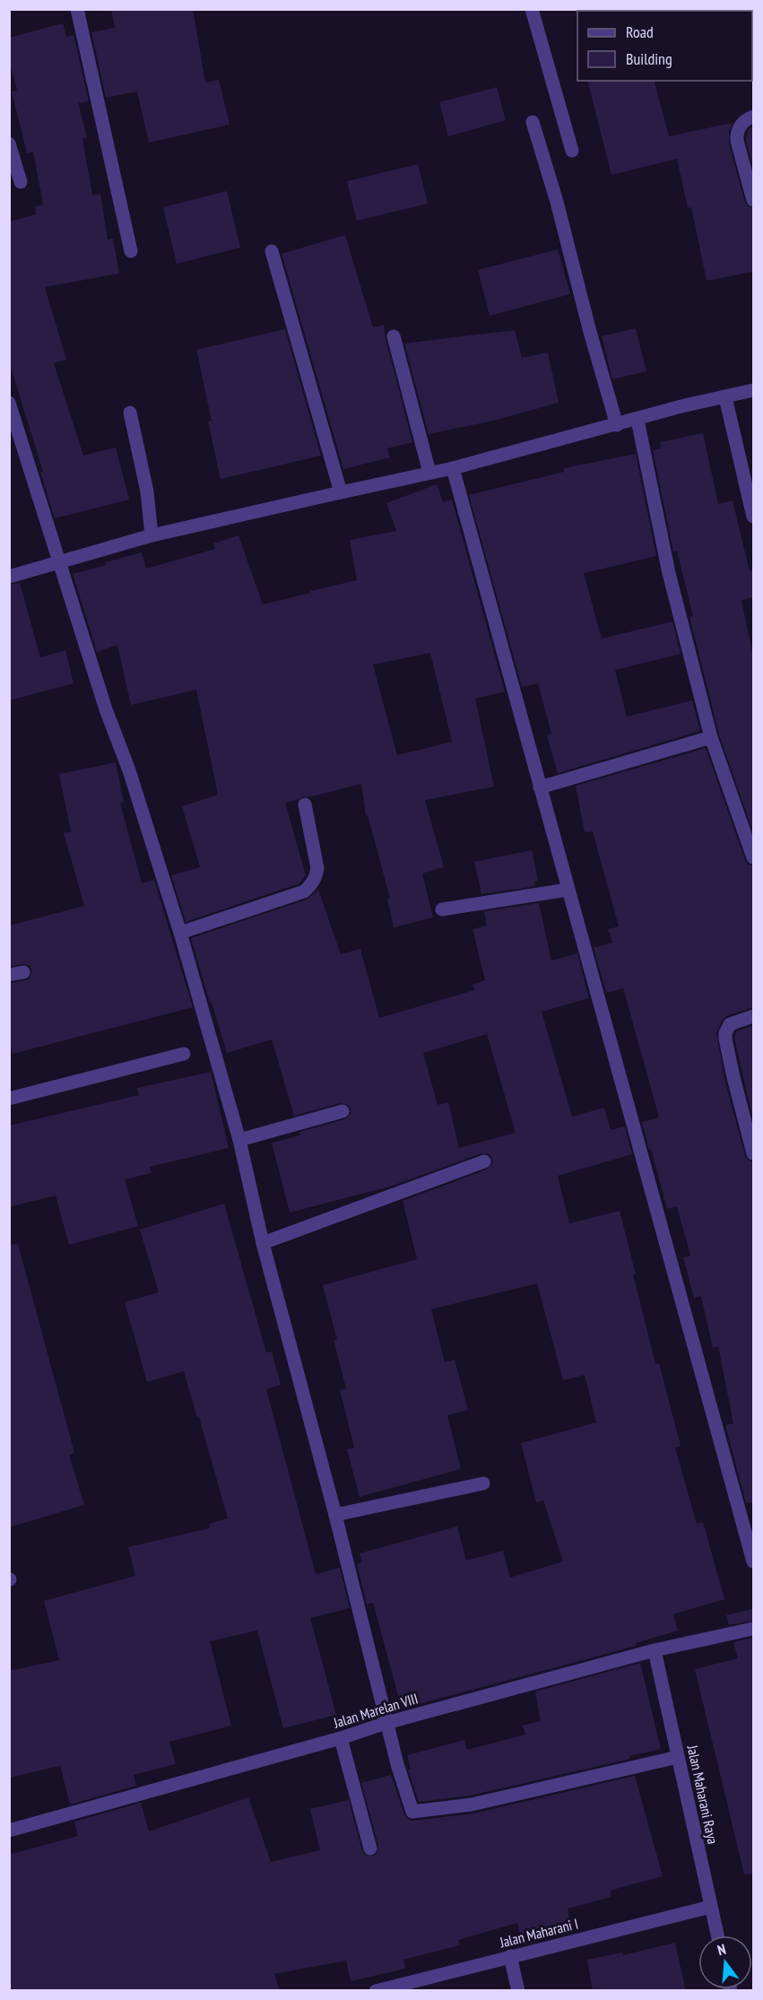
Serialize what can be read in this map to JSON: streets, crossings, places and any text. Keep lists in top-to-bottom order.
{
  "streets": {
    "street": ["Jalan Marelan VIII", "Jalan Maharani Raya", "Jalan Maharani I"]
  },
  "crossings": [
    ["Jalan Marelan VIII", "Jalan Maharani Raya"],
    ["Jalan Maharani Raya", "Jalan Maharani I"]
  ],
  "legend": ["Road", "Building"],
  "north": "top"
}
